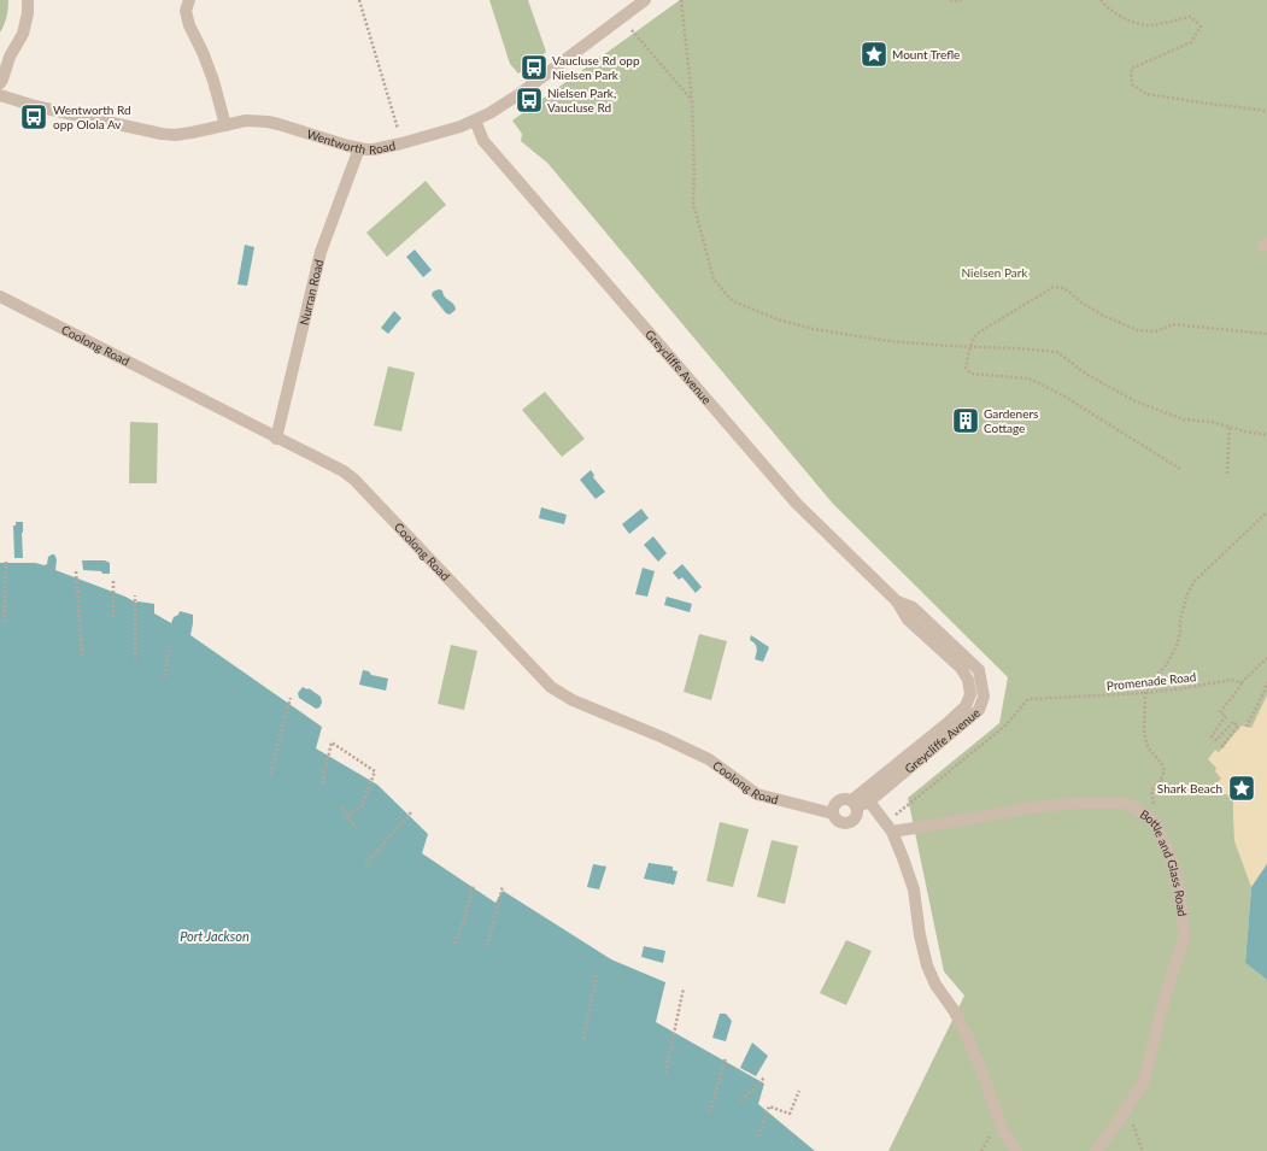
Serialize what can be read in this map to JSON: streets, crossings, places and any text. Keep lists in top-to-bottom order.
{
  "streets": {
    "street": [
      "Wentworth Road",
      "Nurran Road",
      "Coolong Road",
      "Greycliffe Avenue",
      "Bottle and Glass Road"
    ],
    "path": ["Promenade Road"]
  },
  "crossings": [
    ["Wentworth Road", "Nurran Road"],
    ["Wentworth Road", "Greycliffe Avenue"],
    ["Nurran Road", "Coolong Road"],
    ["Coolong Road", "Greycliffe Avenue"],
    ["Promenade Road", "Bottle and Glass Road"]
  ],
  "water": ["Port Jackson"],
  "parks": ["Nielsen Park"],
  "places": {
    "place": ["Mount Trefle", "Shark Beach"],
    "bus stop": ["Vaucluse Rd opp Nielsen Park", "Nielsen Park, Vaucluse Rd", "Wentworth Rd opp Olola Av"],
    "building": ["Gardeners Cottage"]
  }
}
